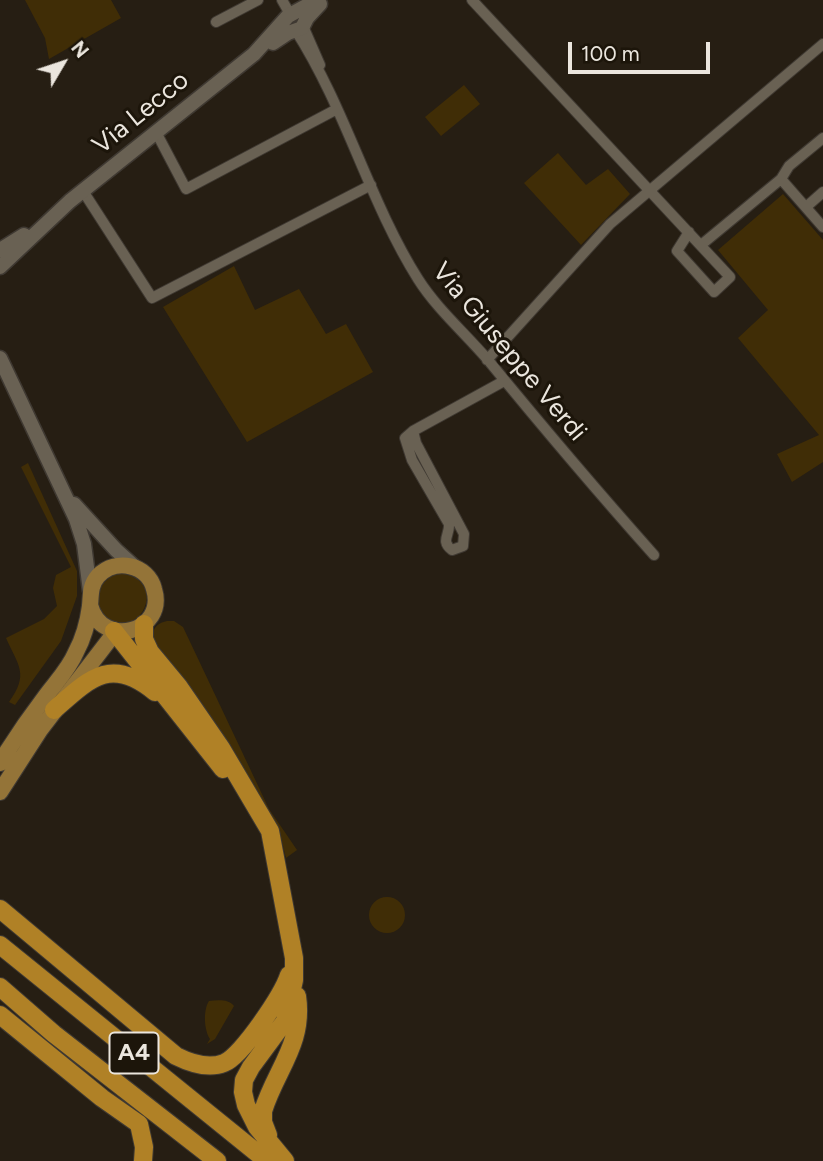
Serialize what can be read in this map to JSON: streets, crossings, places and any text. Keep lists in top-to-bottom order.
{
  "streets": {
    "highway": ["A4"],
    "street": ["Via Lecco", "Via Giuseppe Verdi"]
  },
  "crossings": [
    ["Via Lecco", "Via Giuseppe Verdi"]
  ],
  "scale_bar": "100 m",
  "north": "top right"
}
